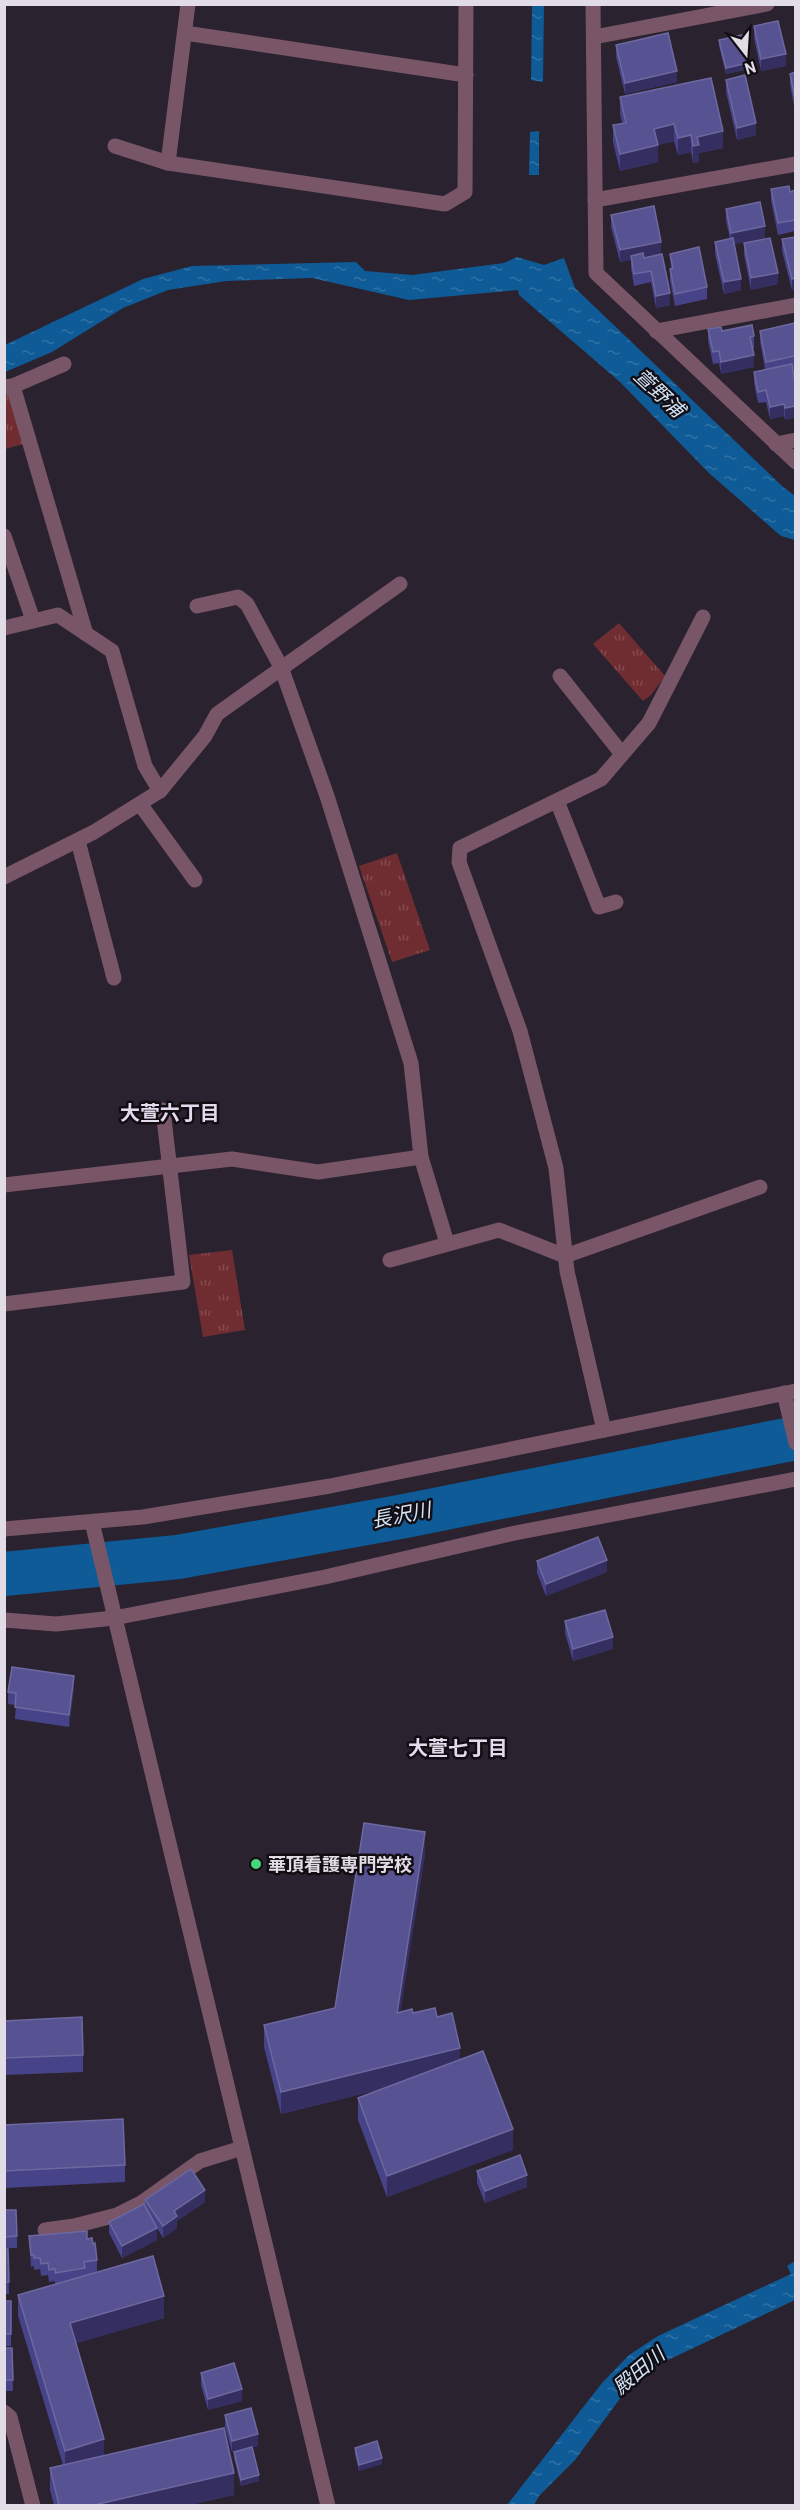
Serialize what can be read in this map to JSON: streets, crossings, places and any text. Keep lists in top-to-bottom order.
{
  "districts": ["大萱六丁目", "大萱七丁目"],
  "water": ["萱野浦", "長沢川", "殿田川"],
  "places": ["華頂看護専門学校"],
  "north": "bottom"
}
